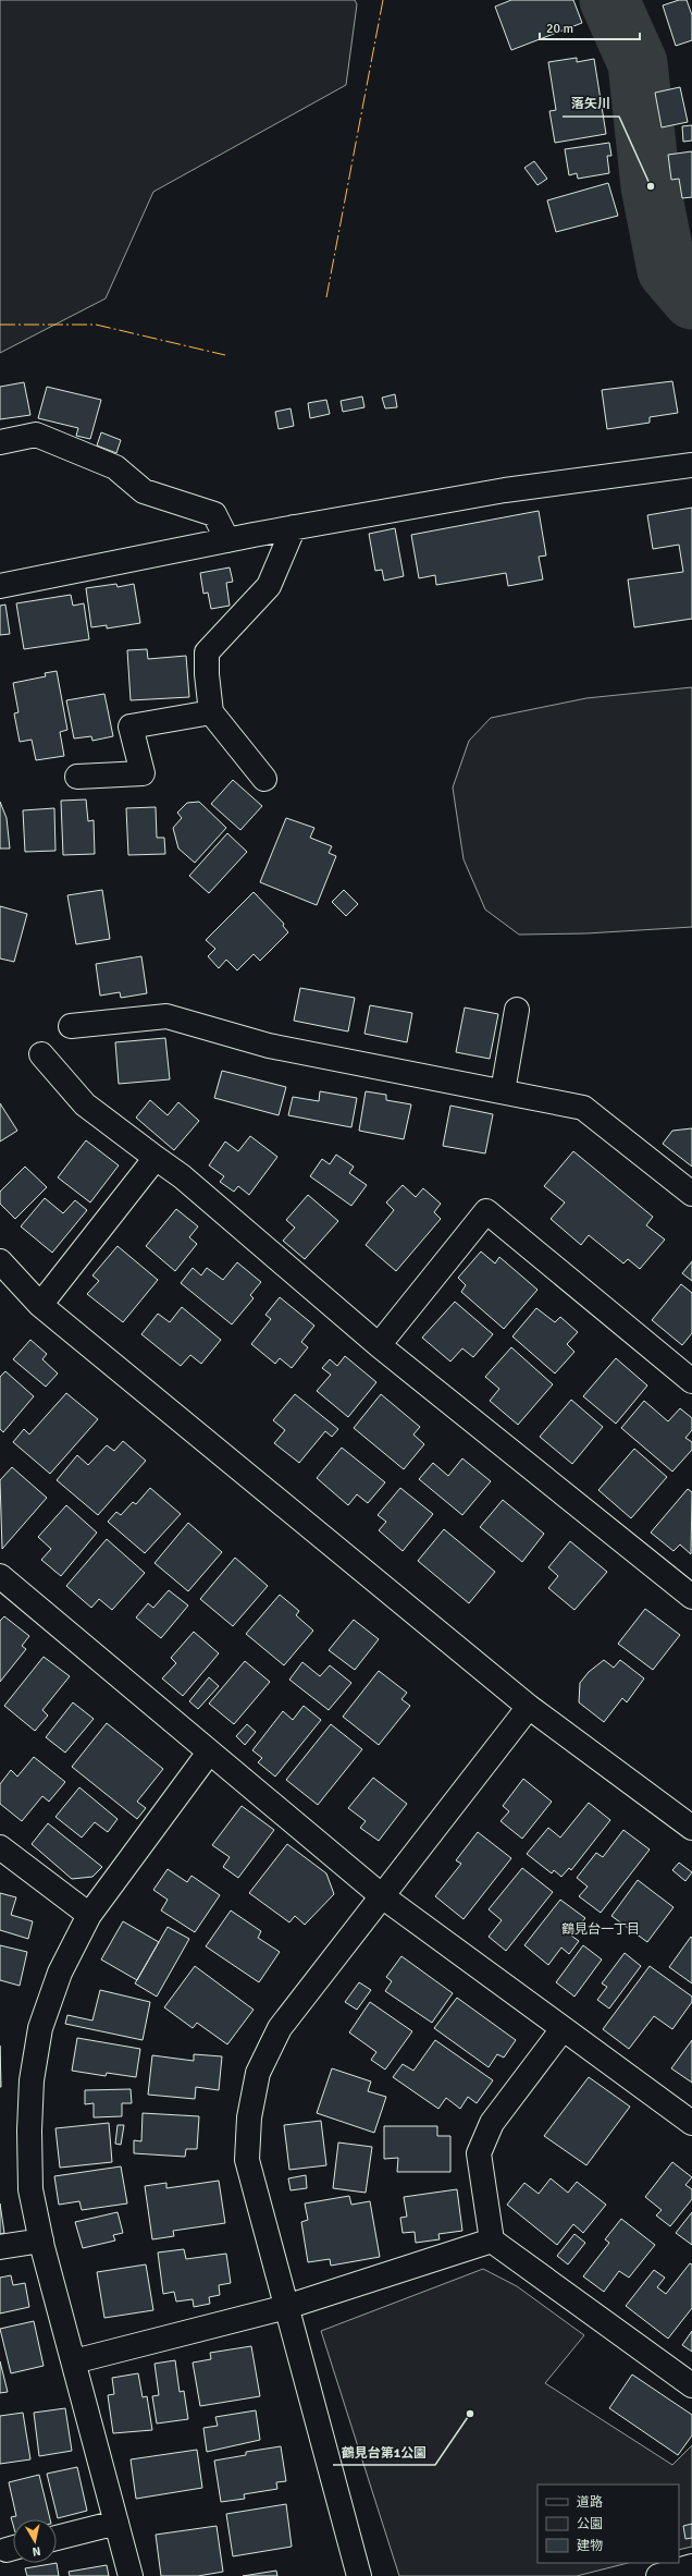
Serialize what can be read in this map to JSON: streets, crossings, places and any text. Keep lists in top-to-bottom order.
{
  "districts": ["鶴見台一丁目"],
  "places": ["落矢川", "鶴見台第1公園"],
  "legend": ["道路", "公園", "建物"],
  "scale_bar": "20 m",
  "north": "bottom"
}
